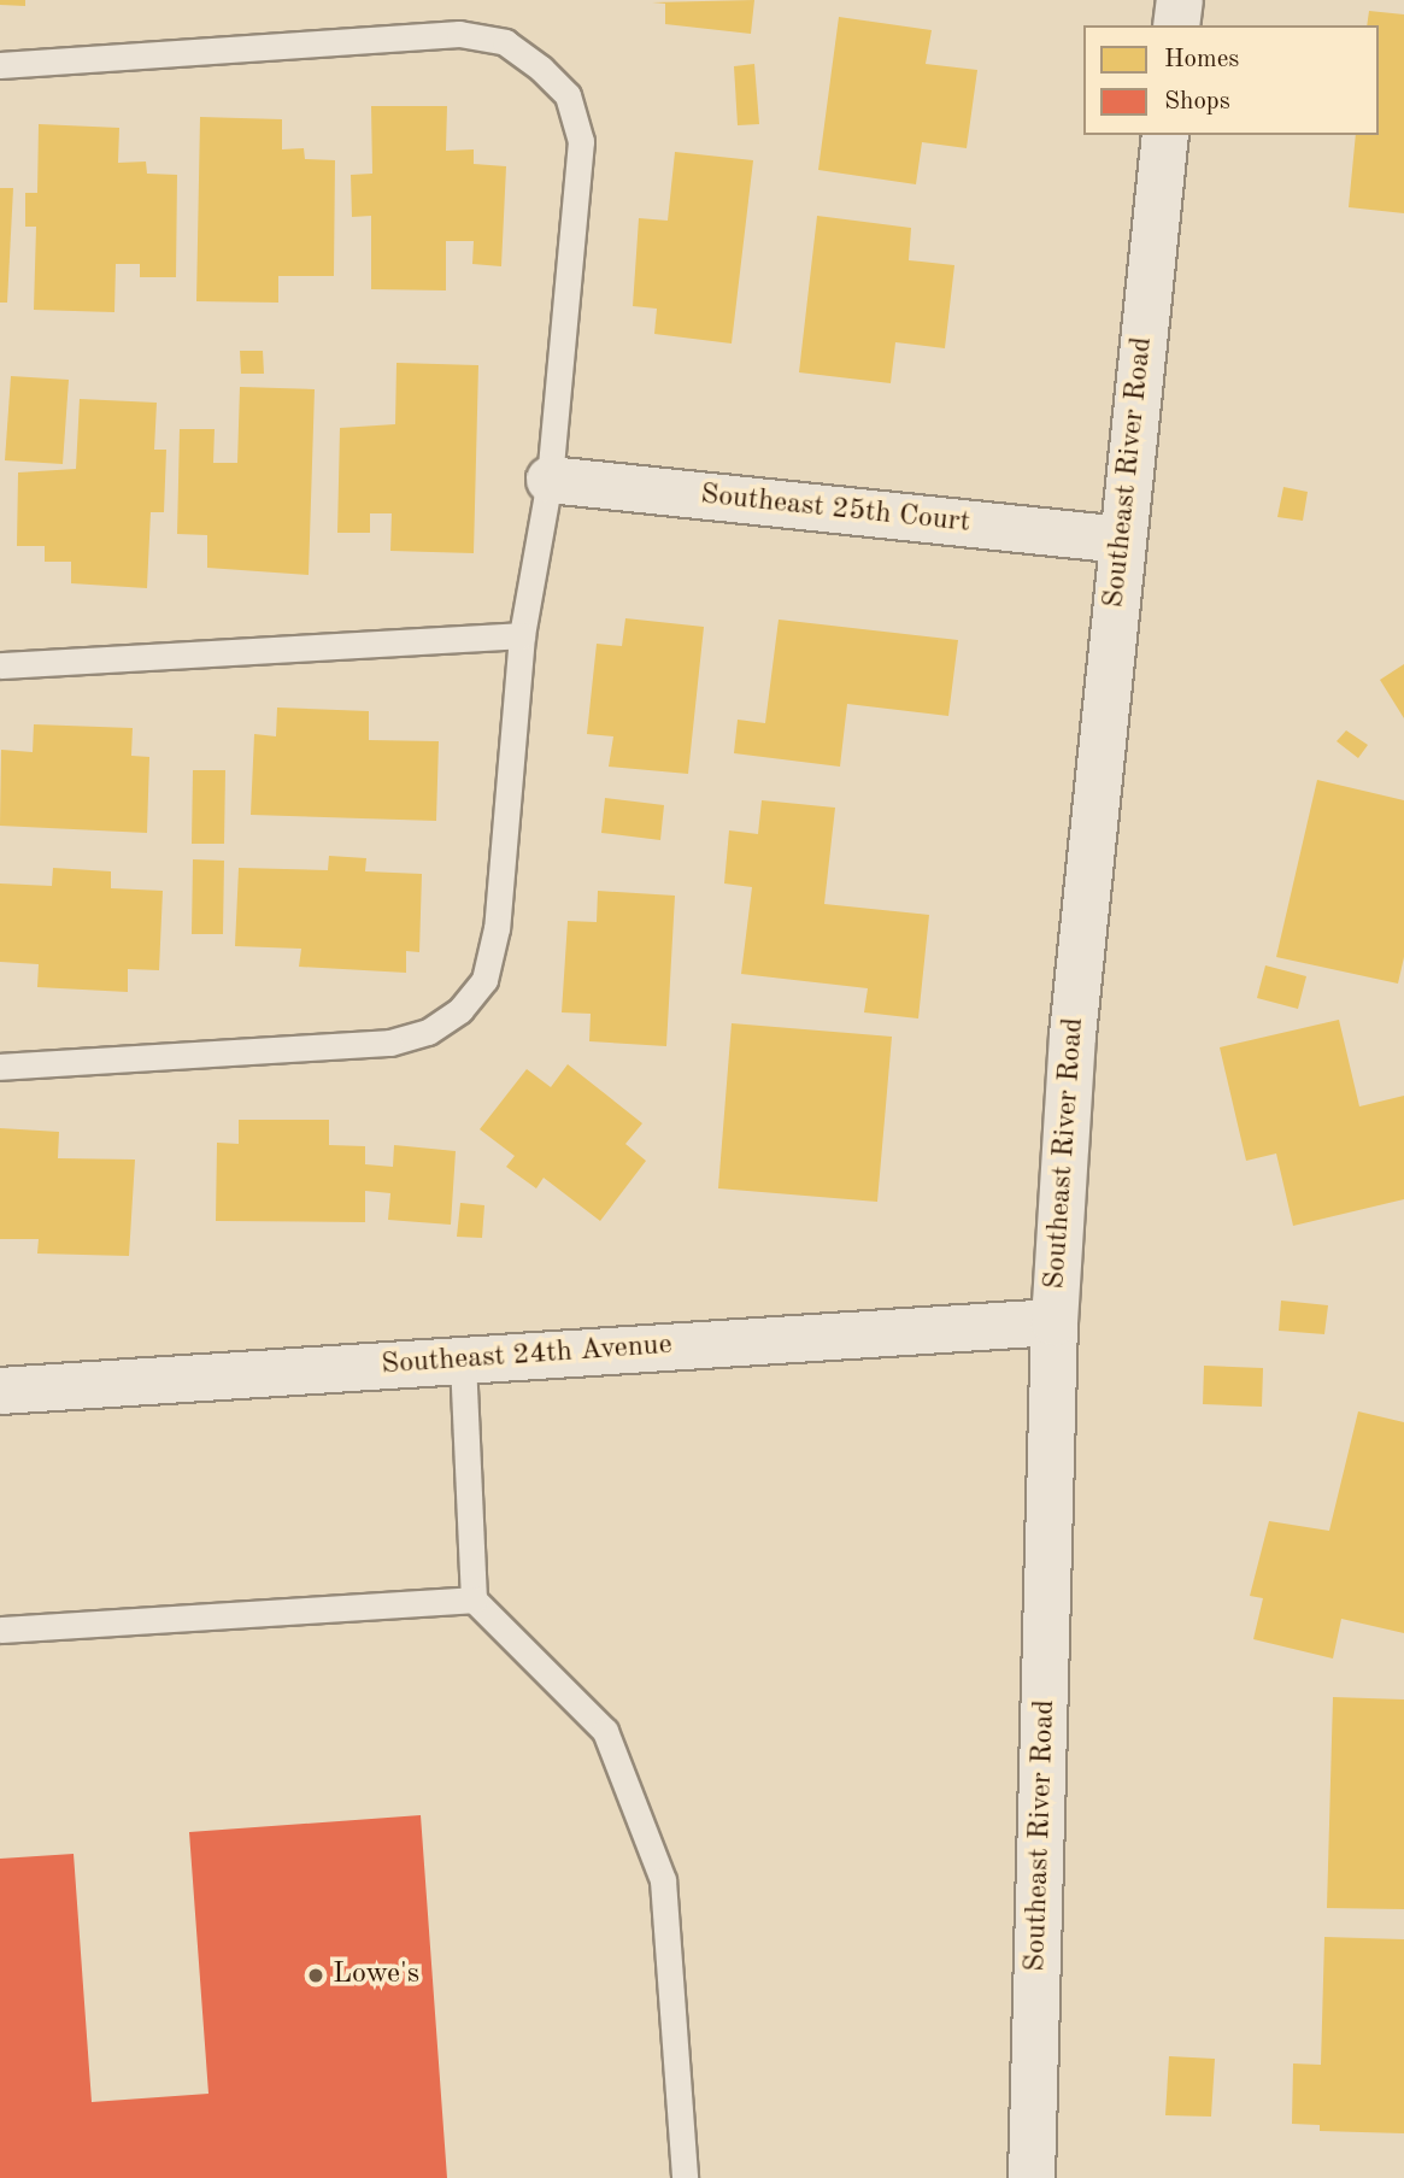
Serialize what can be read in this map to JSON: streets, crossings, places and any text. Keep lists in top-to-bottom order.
{
  "streets": {
    "main road": ["Southeast River Road", "Southeast 25th Court", "Southeast 24th Avenue"]
  },
  "crossings": [
    ["Southeast River Road", "Southeast 25th Court"],
    ["Southeast River Road", "Southeast 24th Avenue"]
  ],
  "places": ["Lowe's"],
  "legend": ["Homes", "Shops"]
}
